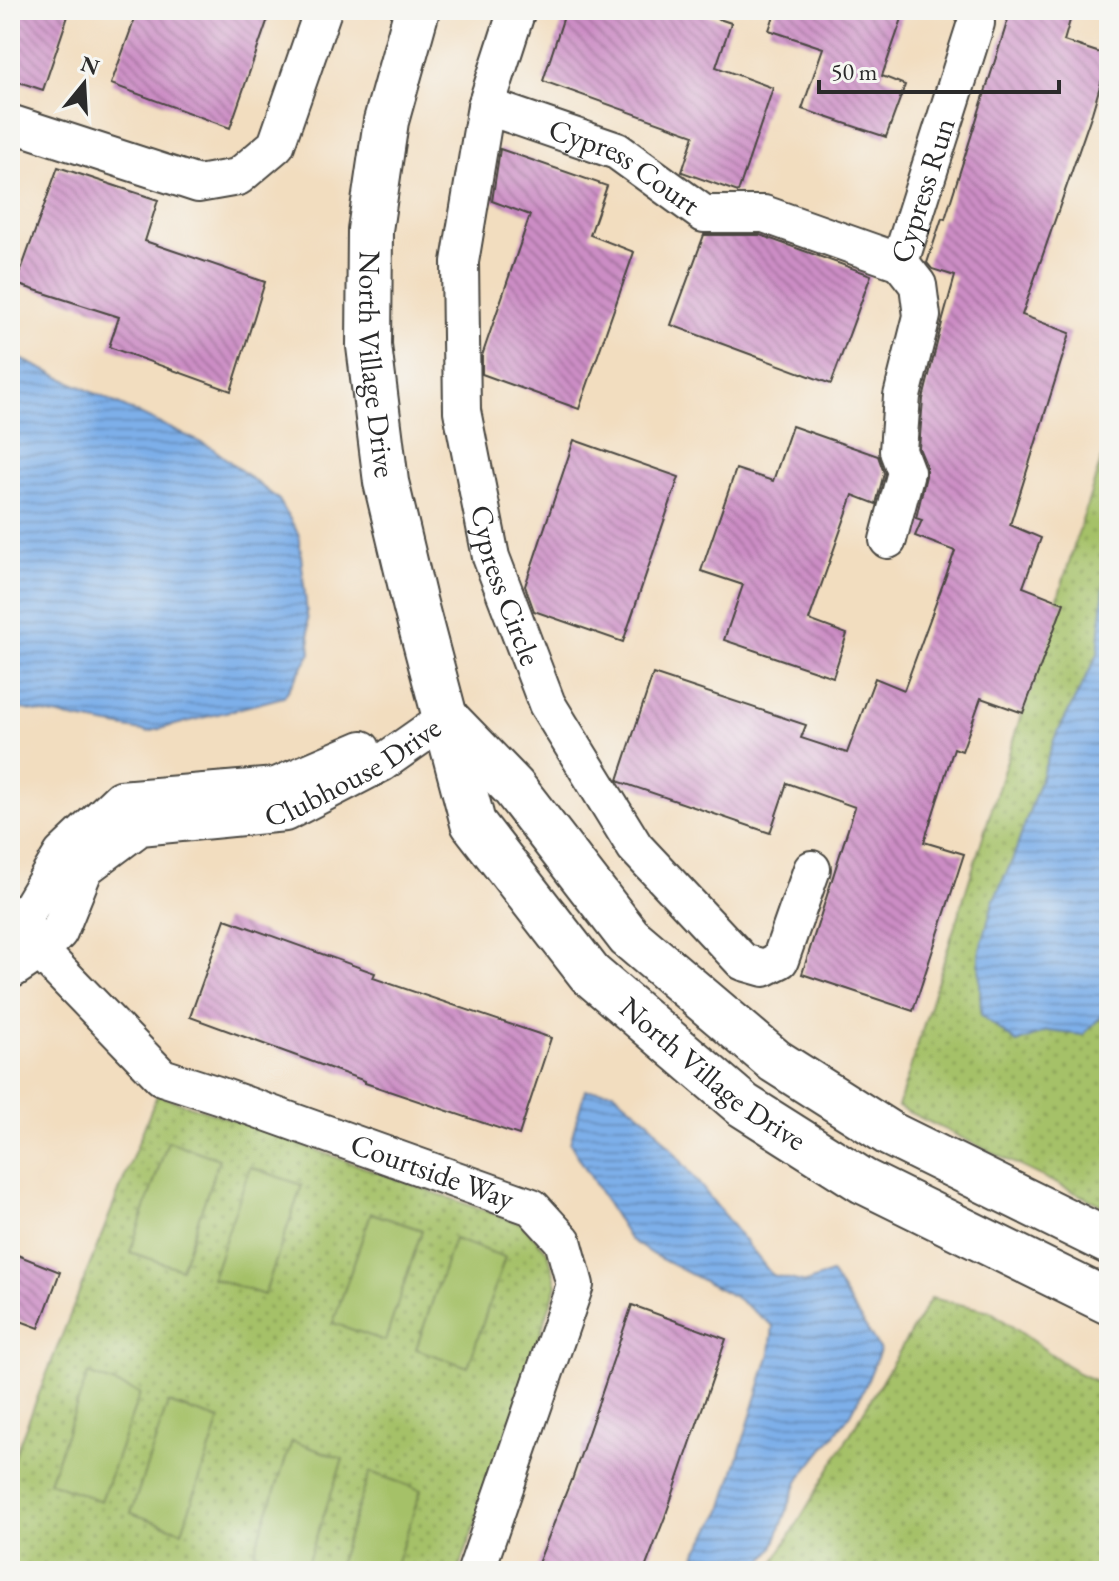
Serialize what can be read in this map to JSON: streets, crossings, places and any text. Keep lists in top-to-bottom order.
{
  "streets": {
    "street": [
      "Cypress Court",
      "Cypress Run",
      "North Village Drive",
      "Cypress Circle",
      "Clubhouse Drive",
      "Courtside Way"
    ]
  },
  "crossings": [
    ["Cypress Court", "Cypress Run"],
    ["Cypress Court", "Cypress Circle"],
    ["North Village Drive", "Clubhouse Drive"],
    ["Clubhouse Drive", "Courtside Way"]
  ],
  "scale_bar": "50 m",
  "north": "top"
}
